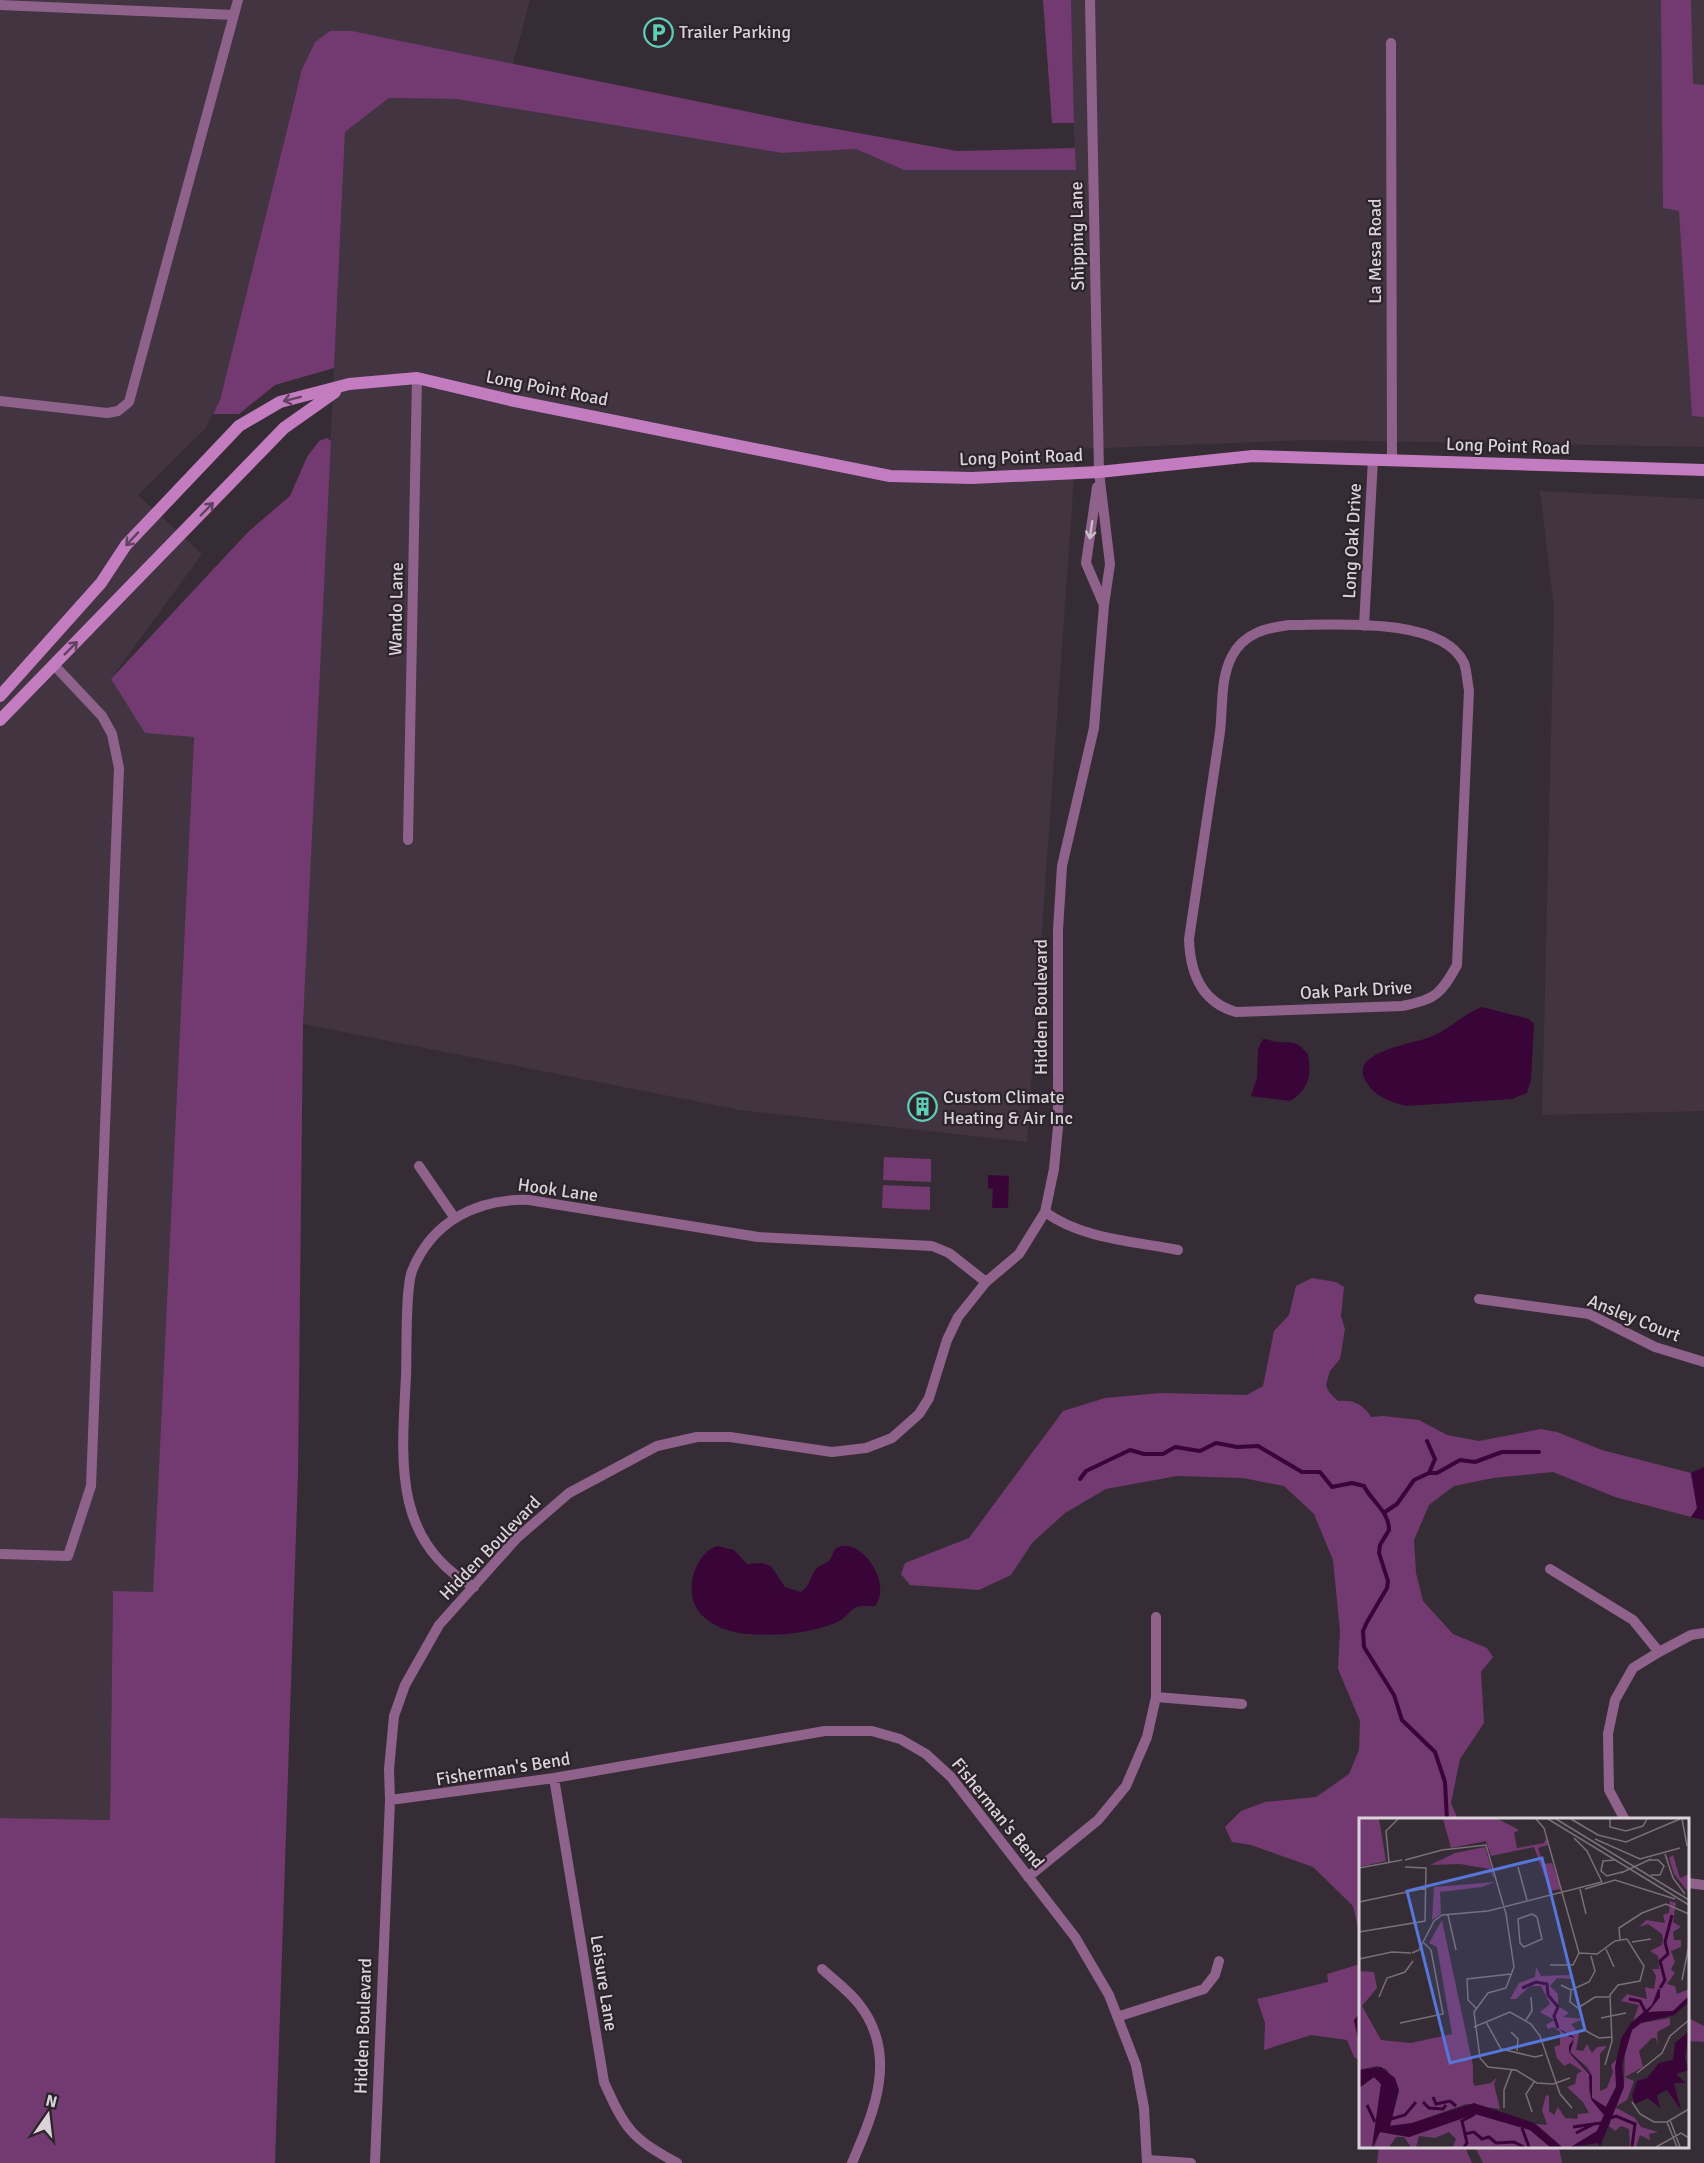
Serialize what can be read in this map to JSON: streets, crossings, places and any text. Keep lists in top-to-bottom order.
{
  "streets": {
    "main road": ["Long Point Road"],
    "street": [
      "Shipping Lane",
      "La Mesa Road",
      "Long Oak Drive",
      "Wando Lane",
      "Oak Park Drive",
      "Hidden Boulevard",
      "Hook Lane",
      "Ansley Court",
      "Fisherman's Bend",
      "Leisure Lane"
    ]
  },
  "crossings": [
    ["Shipping Lane", "Long Point Road"],
    ["Shipping Lane", "Hidden Boulevard"],
    ["La Mesa Road", "Long Point Road"],
    ["Long Point Road", "Long Oak Drive"],
    ["Long Point Road", "Wando Lane"],
    ["Long Point Road", "Hidden Boulevard"],
    ["Long Oak Drive", "Oak Park Drive"],
    ["Hidden Boulevard", "Hook Lane"],
    ["Hidden Boulevard", "Fisherman's Bend"],
    ["Fisherman's Bend", "Leisure Lane"]
  ],
  "places": {
    "parking": ["Trailer Parking"],
    "building": ["Custom Climate Heating & Air Inc"]
  },
  "north": "top"
}
